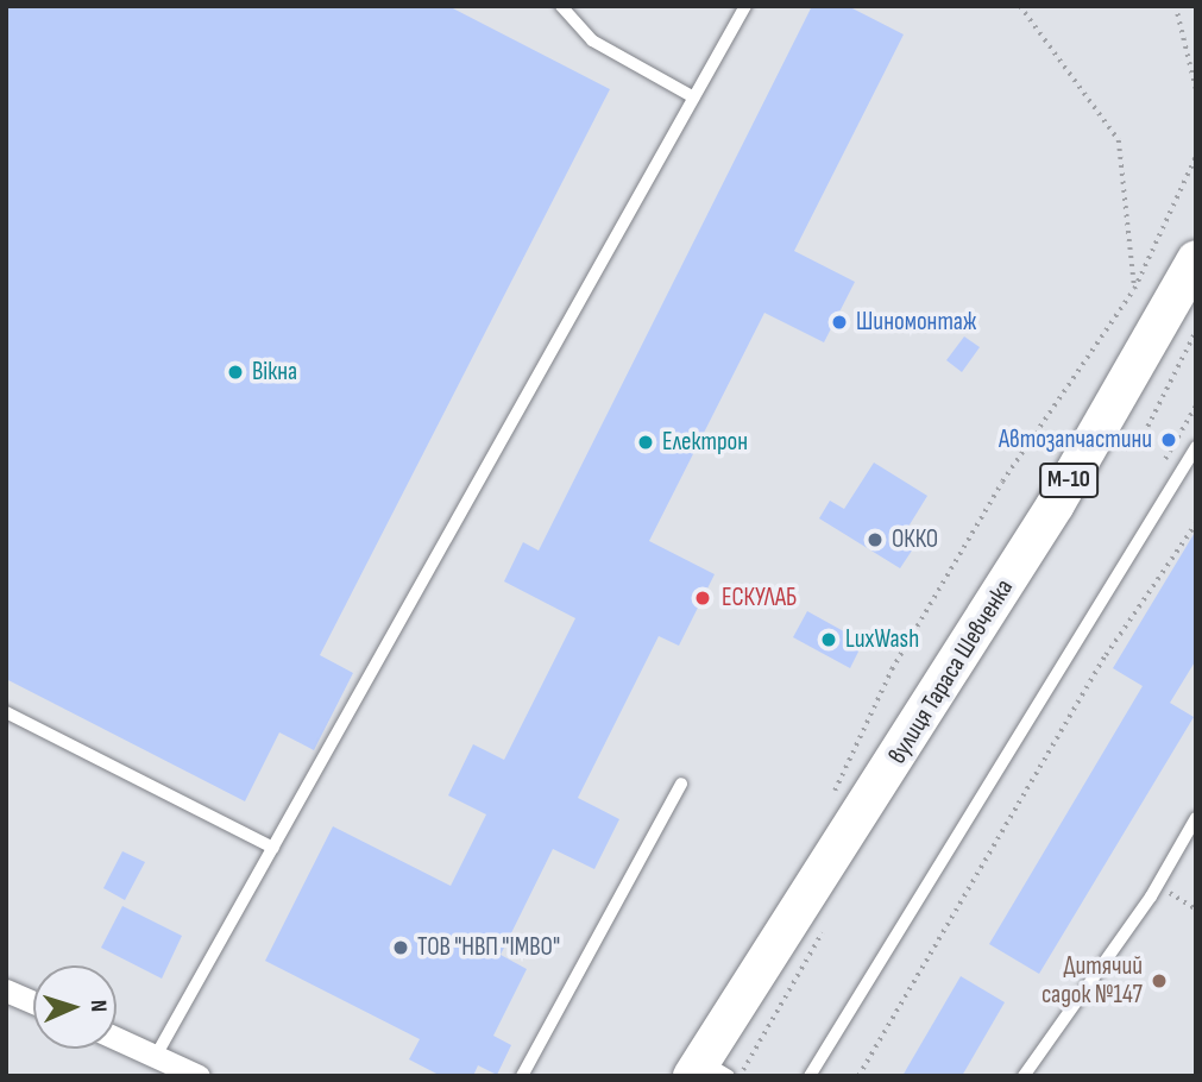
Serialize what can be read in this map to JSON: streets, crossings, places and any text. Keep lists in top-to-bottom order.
{
  "streets": {
    "main road": ["М-10", "вулиця Тараса Шевченка"]
  },
  "places": [
    "Шиномонтаж",
    "Вікна",
    "Автозапчастини",
    "Електрон",
    "ОККО",
    "ЕСКУЛАБ",
    "LuxWash",
    "ТОВ \"НВП \"ІМВО\"",
    "Дитячий садок №147"
  ],
  "north": "right"
}
